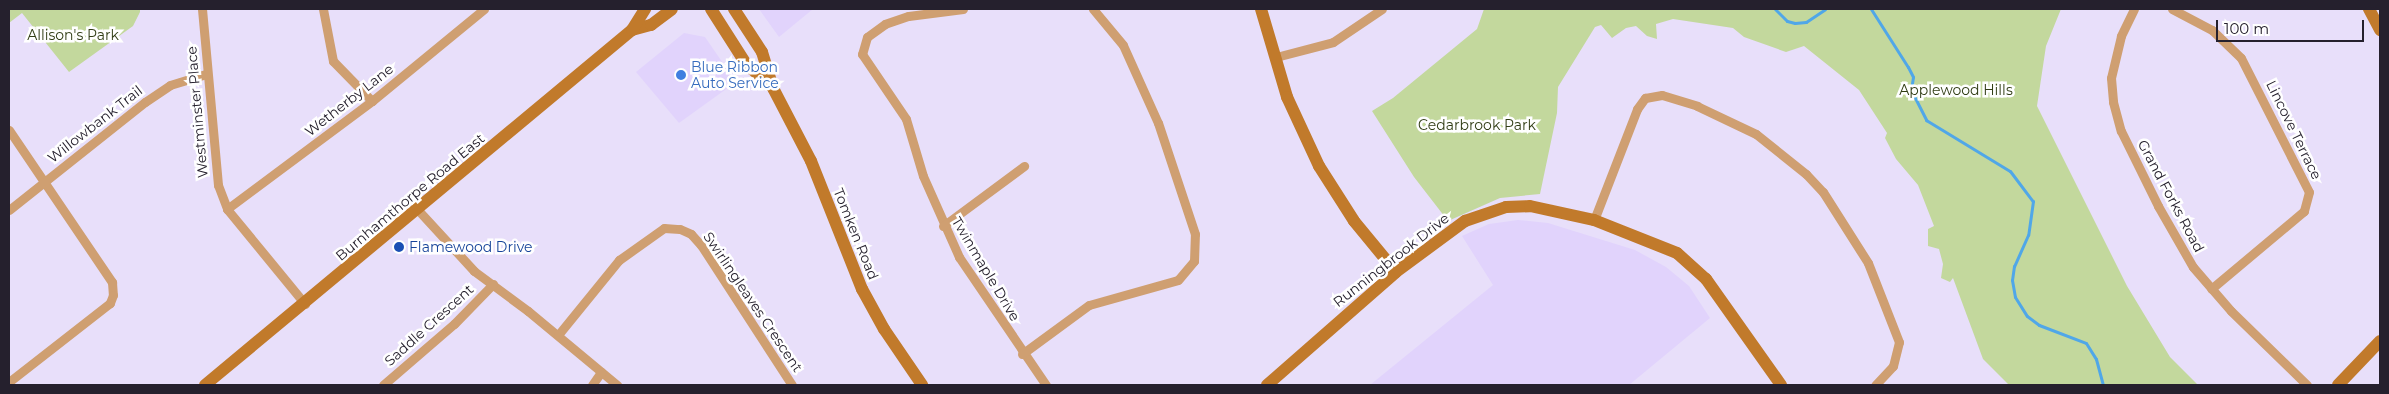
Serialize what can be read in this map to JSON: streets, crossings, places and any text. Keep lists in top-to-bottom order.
{
  "streets": {
    "street": [
      "Wetherby Lane",
      "Westminster Place",
      "Willowbank Trail",
      "Lincove Terrace",
      "Grand Forks Road",
      "Burnhamthorpe Road East",
      "Tomken Road",
      "Runningbrook Drive",
      "Twinmaple Drive",
      "Swirlingleaves Crescent",
      "Saddle Crescent"
    ]
  },
  "crossings": [
    ["Wetherby Lane", "Westminster Place"],
    ["Westminster Place", "Willowbank Trail"],
    ["Westminster Place", "Burnhamthorpe Road East"],
    ["Lincove Terrace", "Grand Forks Road"]
  ],
  "parks": ["Allison's Park", "Applewood Hills", "Cedarbrook Park"],
  "places": ["Blue Ribbon Auto Service", "Flamewood Drive"],
  "scale_bar": "100 m"
}
